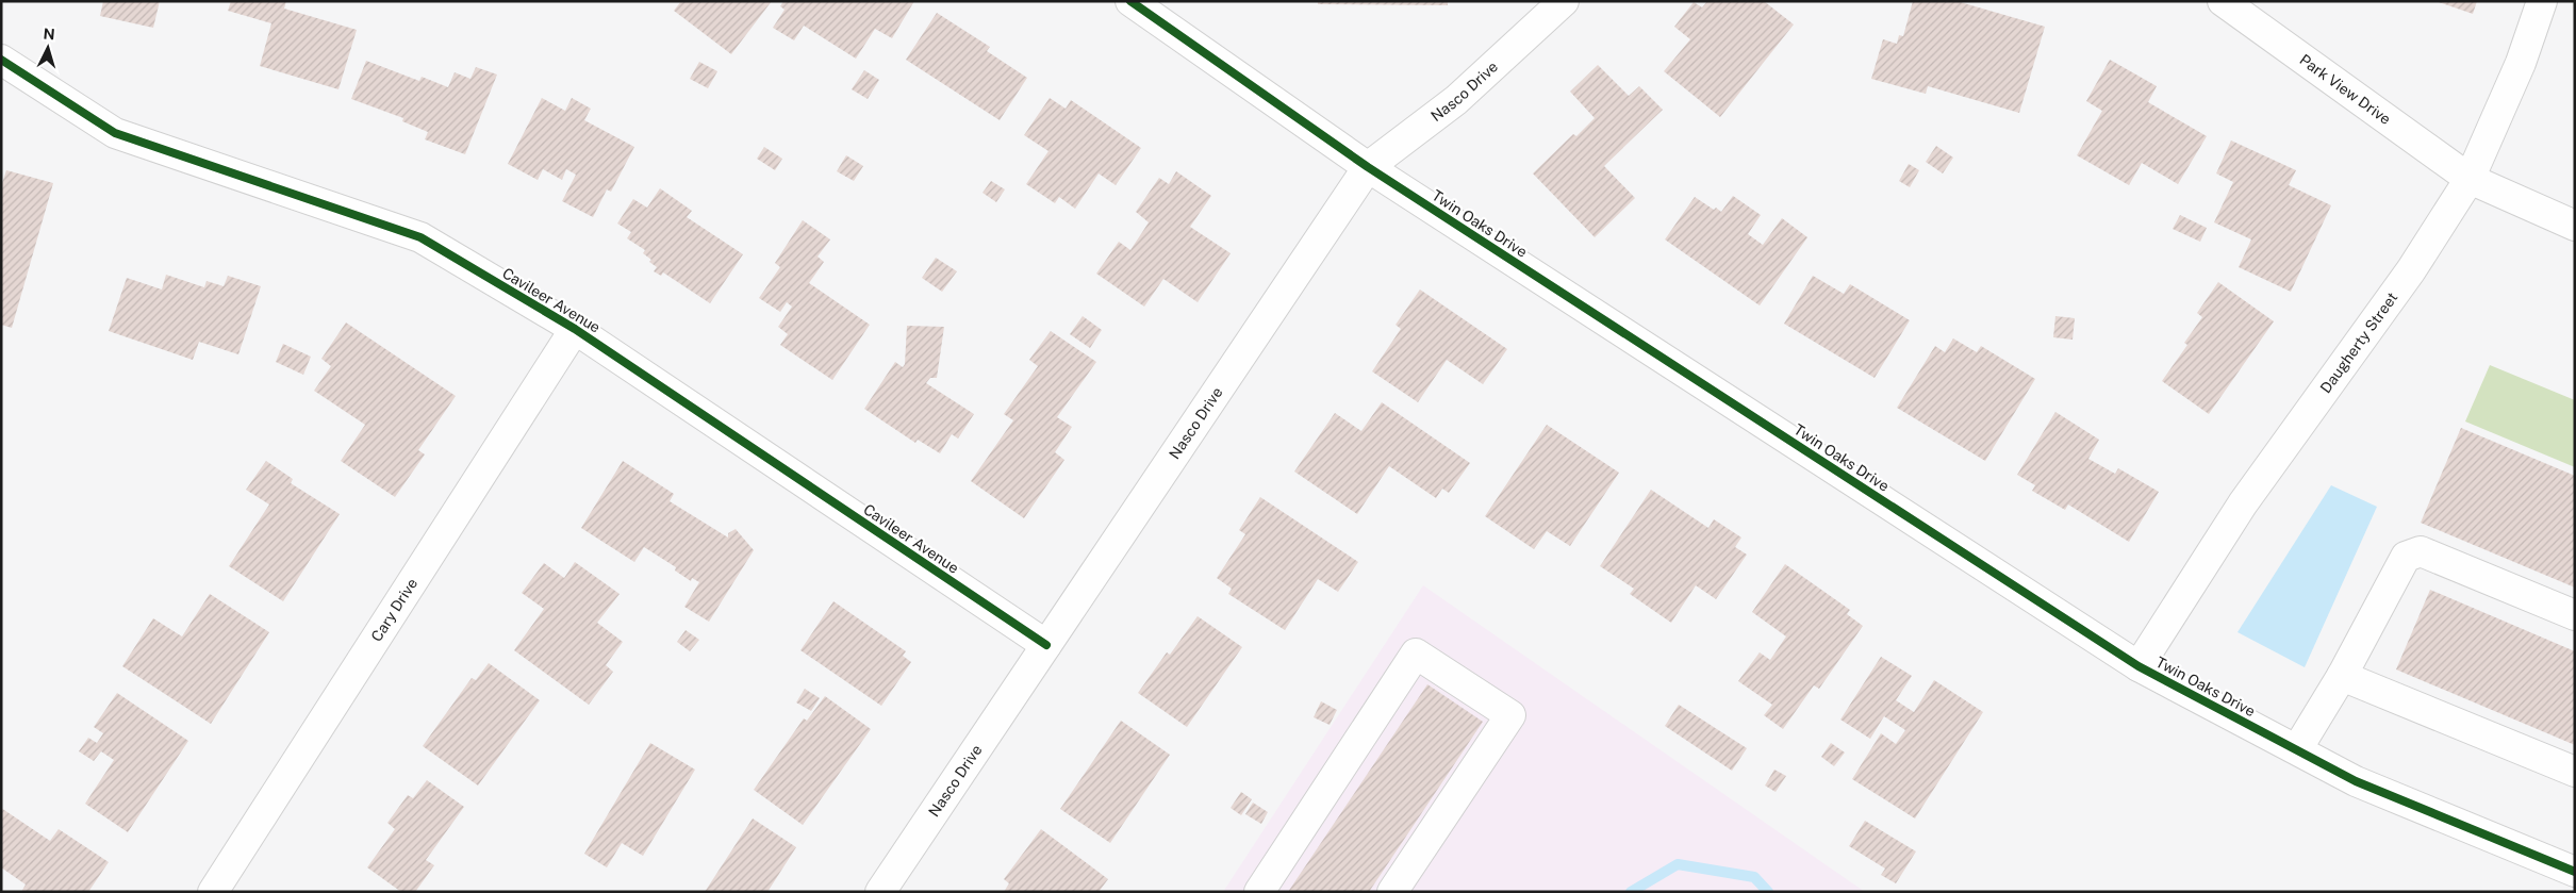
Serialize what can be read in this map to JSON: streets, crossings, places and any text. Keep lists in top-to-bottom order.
{
  "streets": {
    "street": [
      "Park View Drive",
      "Nasco Drive",
      "Twin Oaks Drive",
      "Cavileer Avenue",
      "Daugherty Street",
      "Cary Drive"
    ]
  },
  "crossings": [
    ["Park View Drive", "Daugherty Street"],
    ["Nasco Drive", "Twin Oaks Drive"],
    ["Nasco Drive", "Cavileer Avenue"],
    ["Twin Oaks Drive", "Daugherty Street"],
    ["Cavileer Avenue", "Cary Drive"]
  ],
  "north": "top"
}
